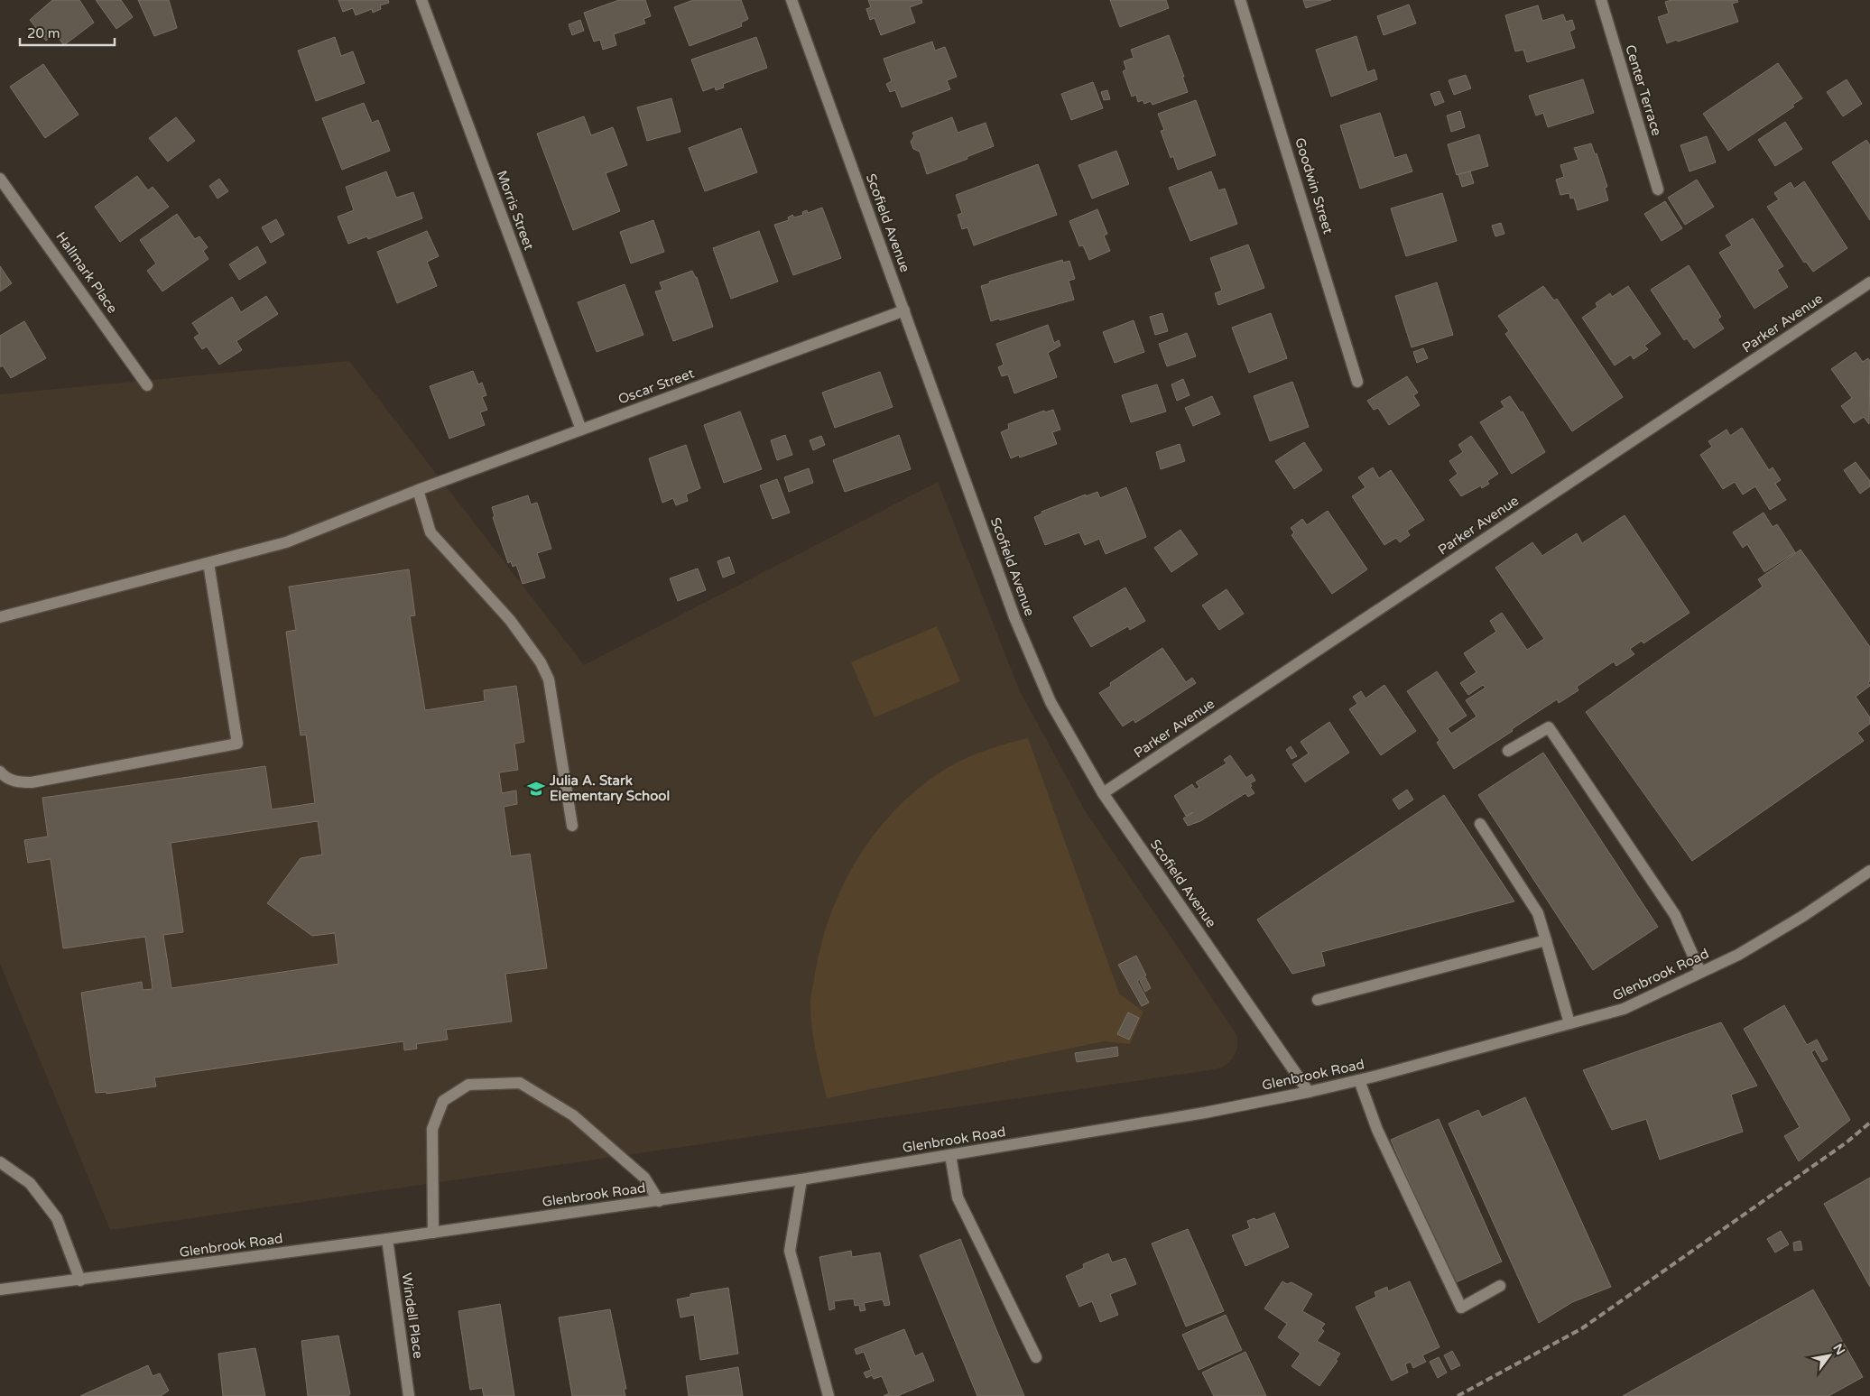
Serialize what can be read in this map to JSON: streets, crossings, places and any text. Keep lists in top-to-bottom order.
{
  "streets": {
    "street": [
      "Center Terrace",
      "Goodwin Street",
      "Morris Street",
      "Scofield Avenue",
      "Hallmark Place",
      "Parker Avenue",
      "Oscar Street",
      "Glenbrook Road",
      "Windell Place"
    ]
  },
  "crossings": [
    ["Morris Street", "Oscar Street"],
    ["Scofield Avenue", "Parker Avenue"],
    ["Scofield Avenue", "Oscar Street"],
    ["Scofield Avenue", "Glenbrook Road"],
    ["Glenbrook Road", "Windell Place"]
  ],
  "places": {
    "school or university": ["Julia A. Stark Elementary School"]
  },
  "scale_bar": "20 m",
  "north": "top right"
}
